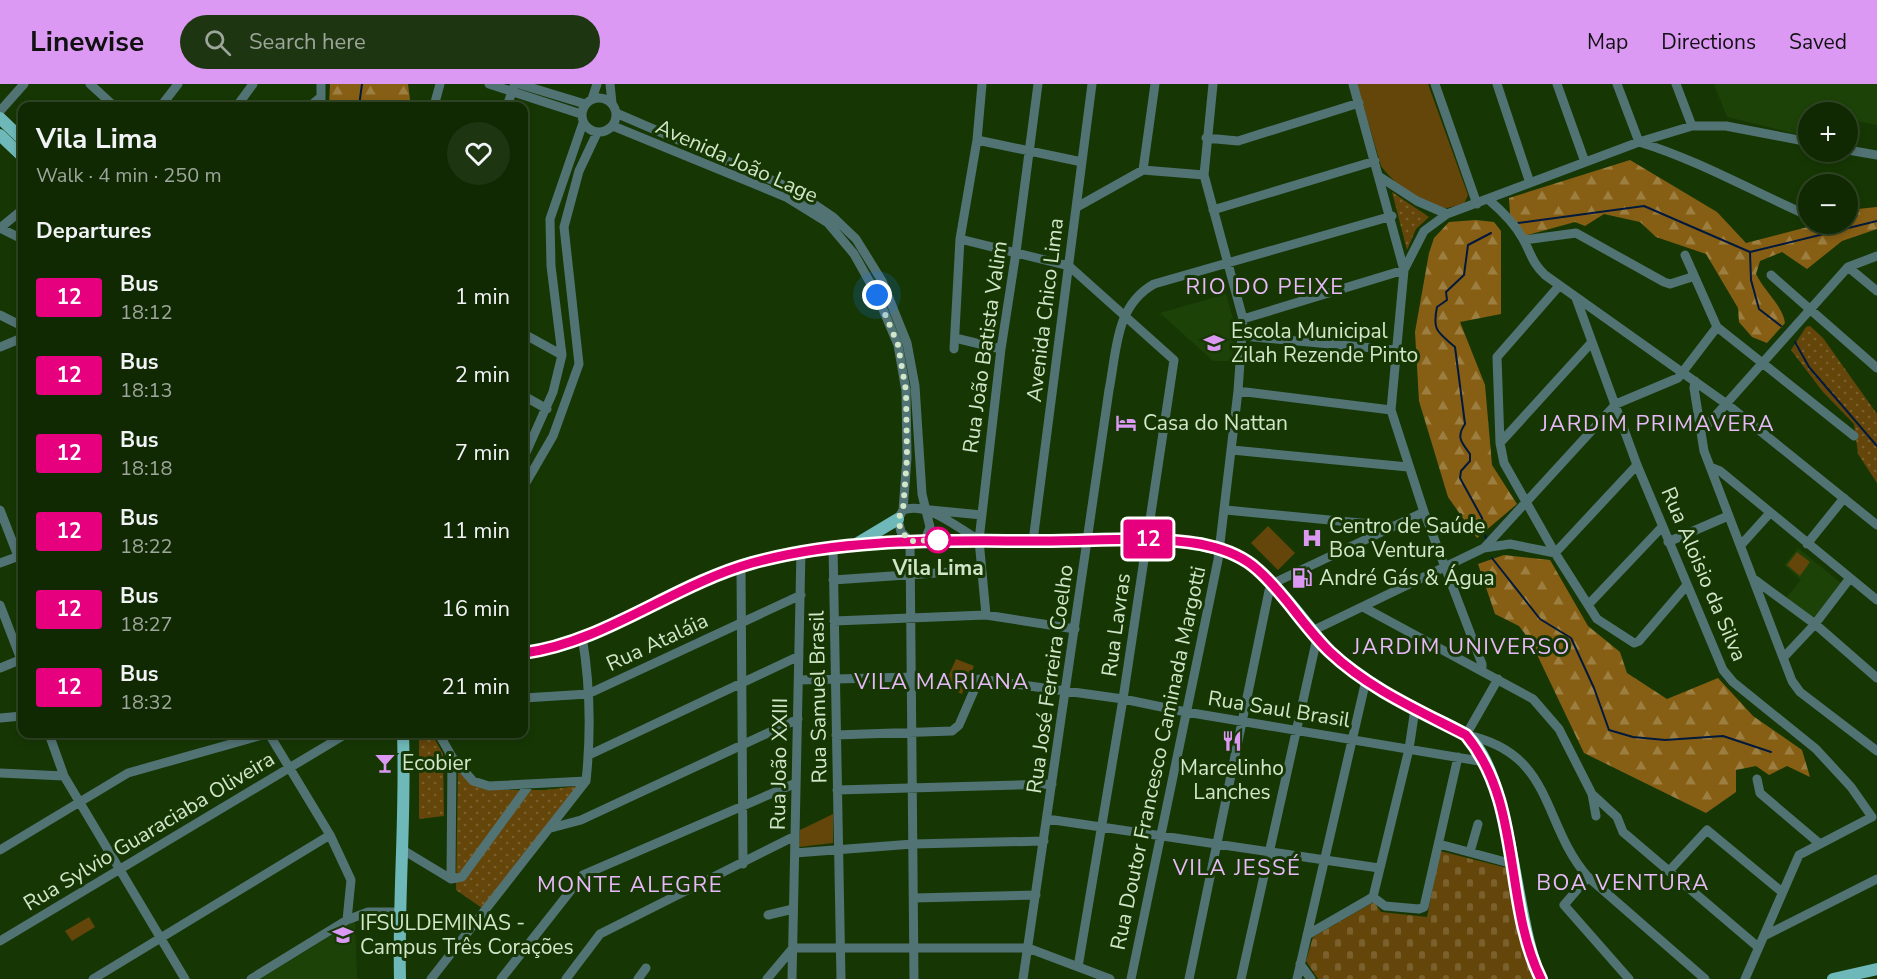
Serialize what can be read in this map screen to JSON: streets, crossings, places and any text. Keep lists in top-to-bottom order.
{
  "streets": {
    "street": [
      "Avenida João Lage",
      "Avenida Chico Lima",
      "Rua João Batista Valim",
      "Rua Aloisio da Silva",
      "Rua Lavras",
      "Rua Ataláia",
      "Rua José Ferreira Coelho",
      "Rua Samuel Brasil",
      "Rua Saul Brasil",
      "Rua Doutor Francesco Caminada Margotti",
      "Rua João XXIII",
      "Rua Sylvio Guaraciaba Oliveira"
    ]
  },
  "crossings": [
    ["Avenida Chico Lima", "Rua Lavras"],
    ["Rua João Batista Valim", "Rua Lavras"],
    ["Rua Lavras", "Rua José Ferreira Coelho"],
    ["Rua Lavras", "Rua Saul Brasil"],
    ["Rua Ataláia", "Rua João XXIII"],
    ["Rua José Ferreira Coelho", "Rua Saul Brasil"],
    ["Rua Saul Brasil", "Rua Doutor Francesco Caminada Margotti"]
  ],
  "districts": [
    "RIO DO PEIXE",
    "JARDIM PRIMAVERA",
    "JARDIM UNIVERSO",
    "VILA MARIANA",
    "VILA JESSÉ",
    "BOA VENTURA",
    "MONTE ALEGRE"
  ],
  "places": {
    "school or university": ["Escola Municipal Zilah Rezende Pinto", "IFSULDEMINAS - Campus Três Corações"],
    "hotel": ["Casa do Nattan"],
    "hospital": ["Centro de Saúde Boa Ventura"],
    "other": ["Vila Lima"],
    "fuel station": ["André Gás & Água"],
    "restaurant": ["Marcelinho Lanches"],
    "bar": ["Ecobier"]
  },
  "lines": ["bus line 12"],
  "page": {
    "header": "Linewise",
    "search": "Search here",
    "nav": ["Map", "Directions", "Saved"],
    "on_map": "12",
    "map_buttons": ["+", "−"],
    "heading": [
      ["Vila Lima", "Walk · 4 min · 250 m"],
      "Departures"
    ],
    "list": [
      {
        "mark": "12",
        "name": "Bus",
        "note": "18:12",
        "value": "1 min"
      },
      {
        "mark": "12",
        "name": "Bus",
        "note": "18:13",
        "value": "2 min"
      },
      {
        "mark": "12",
        "name": "Bus",
        "note": "18:18",
        "value": "7 min"
      },
      {
        "mark": "12",
        "name": "Bus",
        "note": "18:22",
        "value": "11 min"
      },
      {
        "mark": "12",
        "name": "Bus",
        "note": "18:27",
        "value": "16 min"
      },
      {
        "mark": "12",
        "name": "Bus",
        "note": "18:32",
        "value": "21 min"
      }
    ]
  }
}
